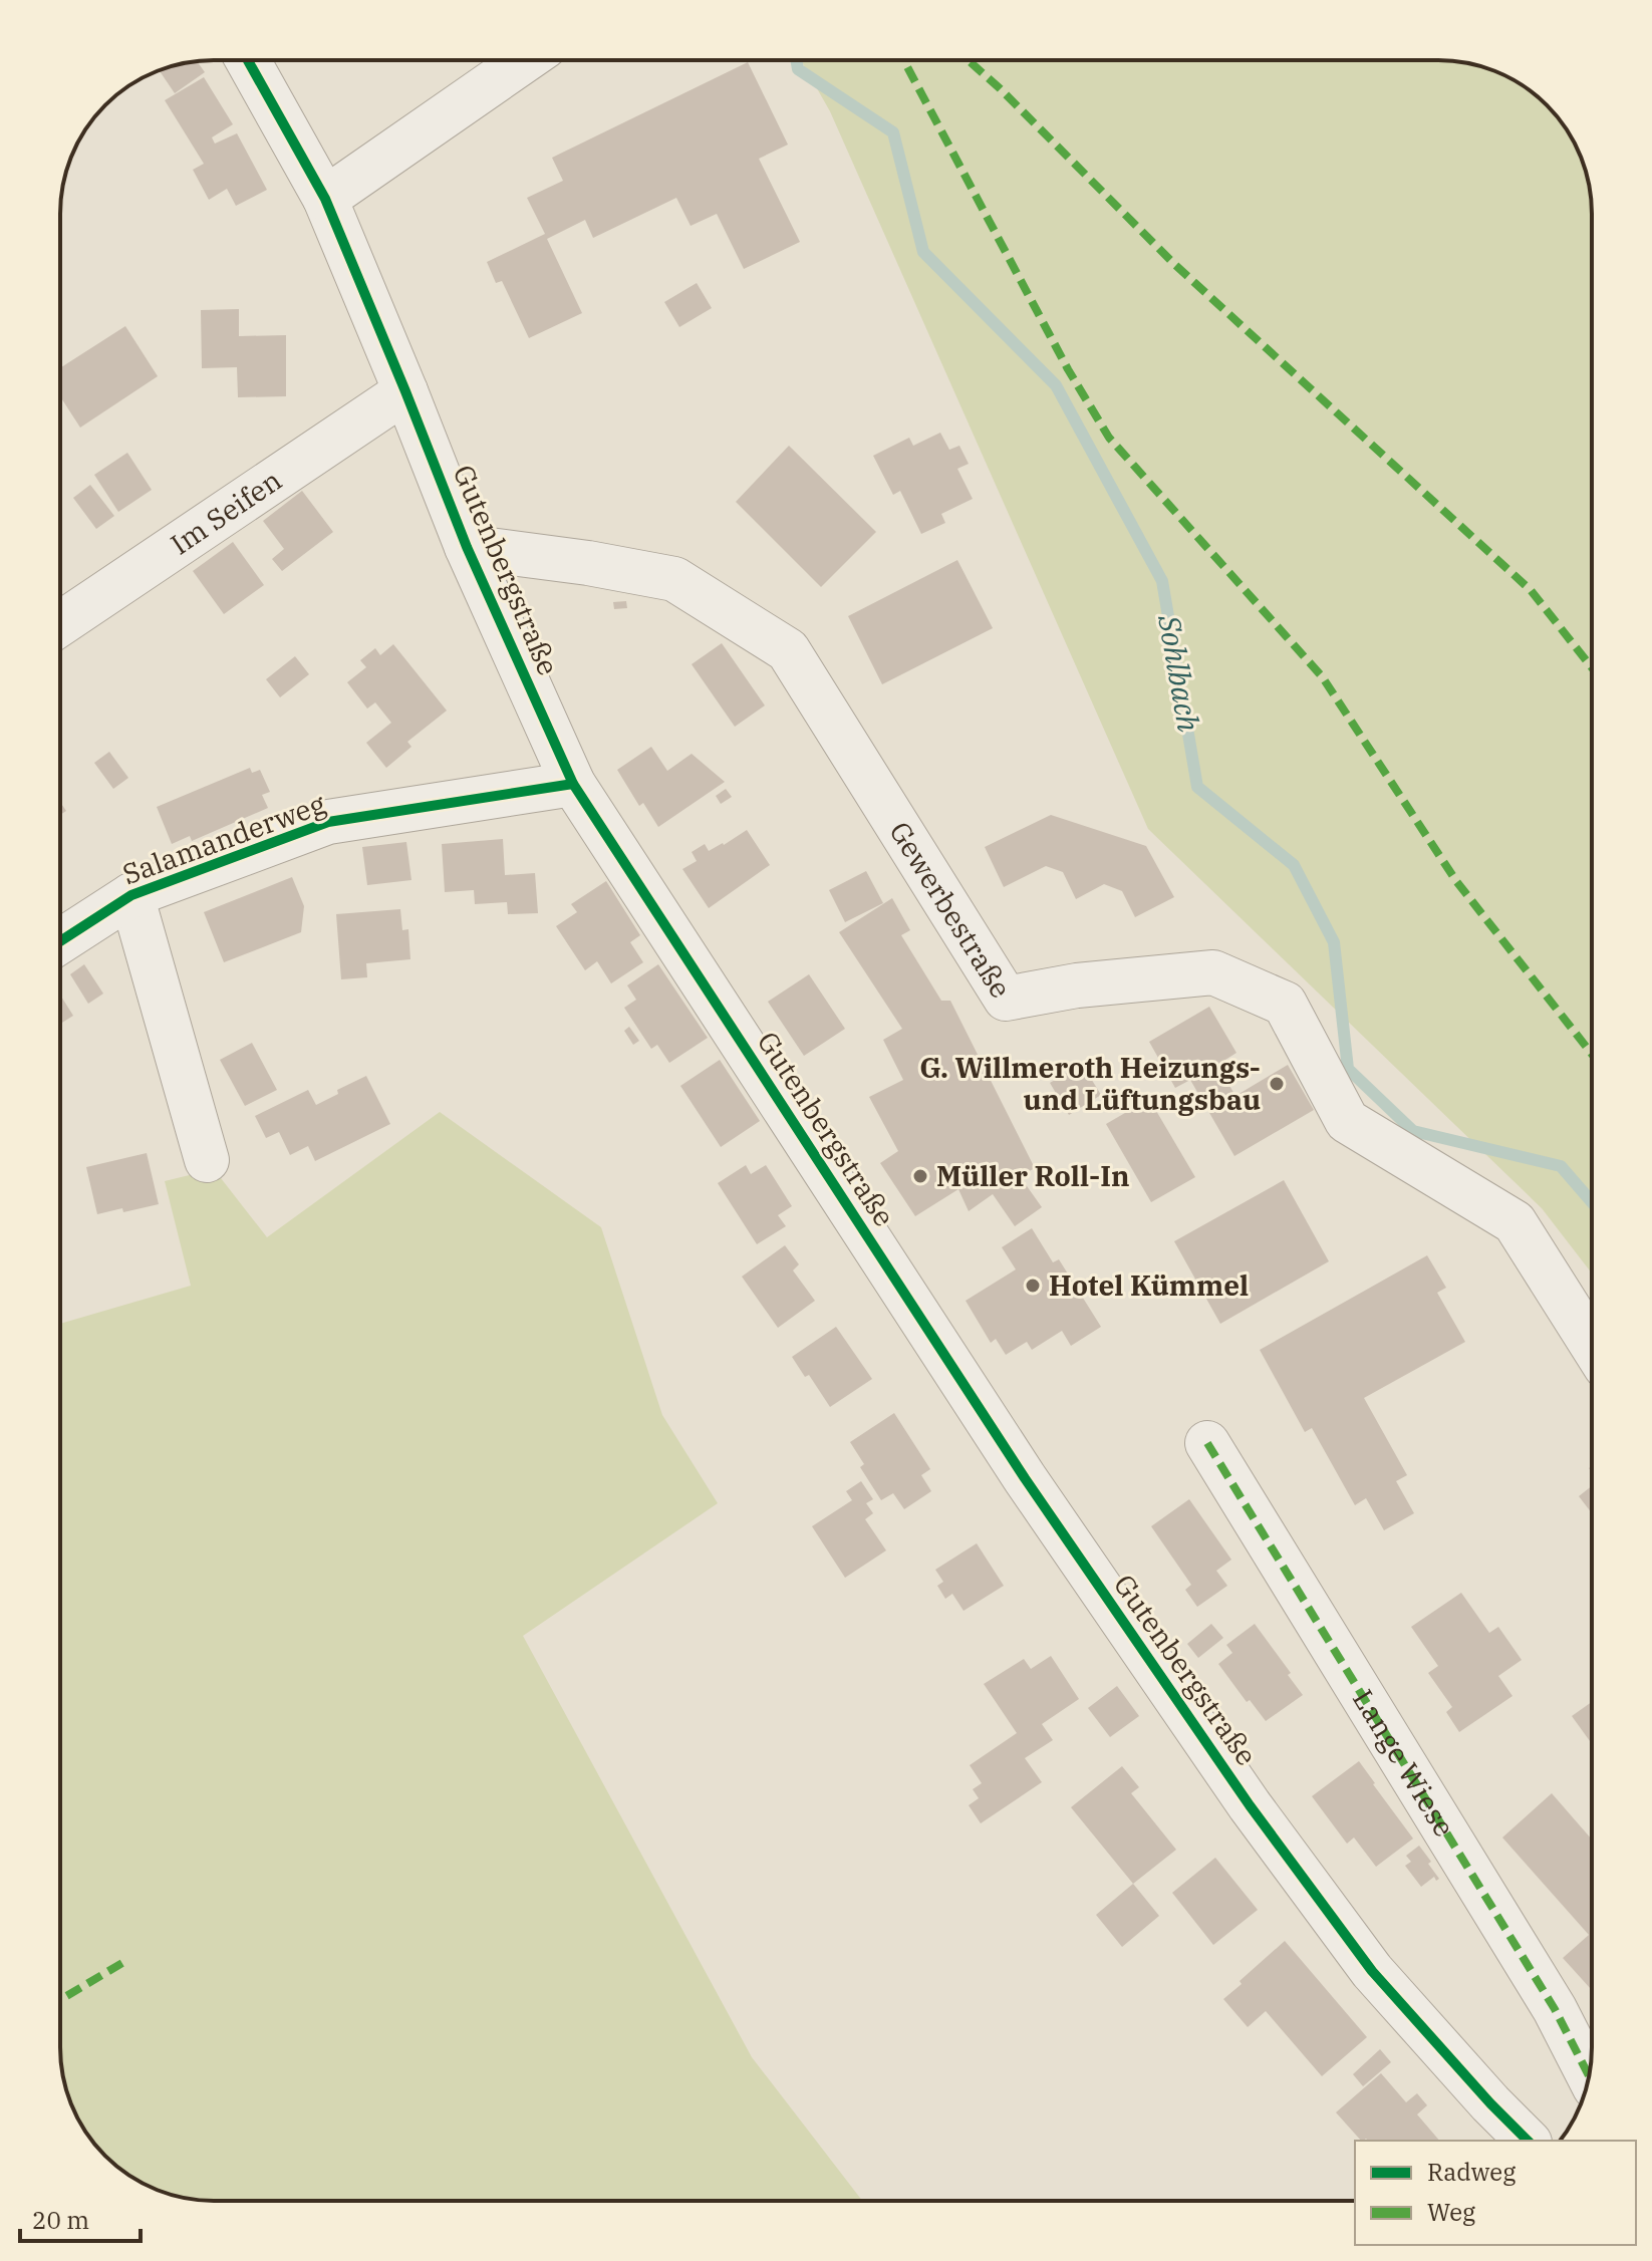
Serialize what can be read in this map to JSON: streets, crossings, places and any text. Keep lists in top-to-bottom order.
{
  "streets": {
    "street": [
      "Im Seifen",
      "Gutenbergstraße",
      "Salamanderweg",
      "Gewerbestraße",
      "Lange Wiese"
    ]
  },
  "crossings": [
    ["Im Seifen", "Gutenbergstraße"],
    ["Gutenbergstraße", "Salamanderweg"],
    ["Gutenbergstraße", "Gewerbestraße"]
  ],
  "water": ["Sohlbach"],
  "places": ["G. Willmeroth Heizungs- und Lüftungsbau", "Müller Roll-In", "Hotel Kümmel"],
  "legend": ["Radweg", "Weg"],
  "scale_bar": "20 m"
}
